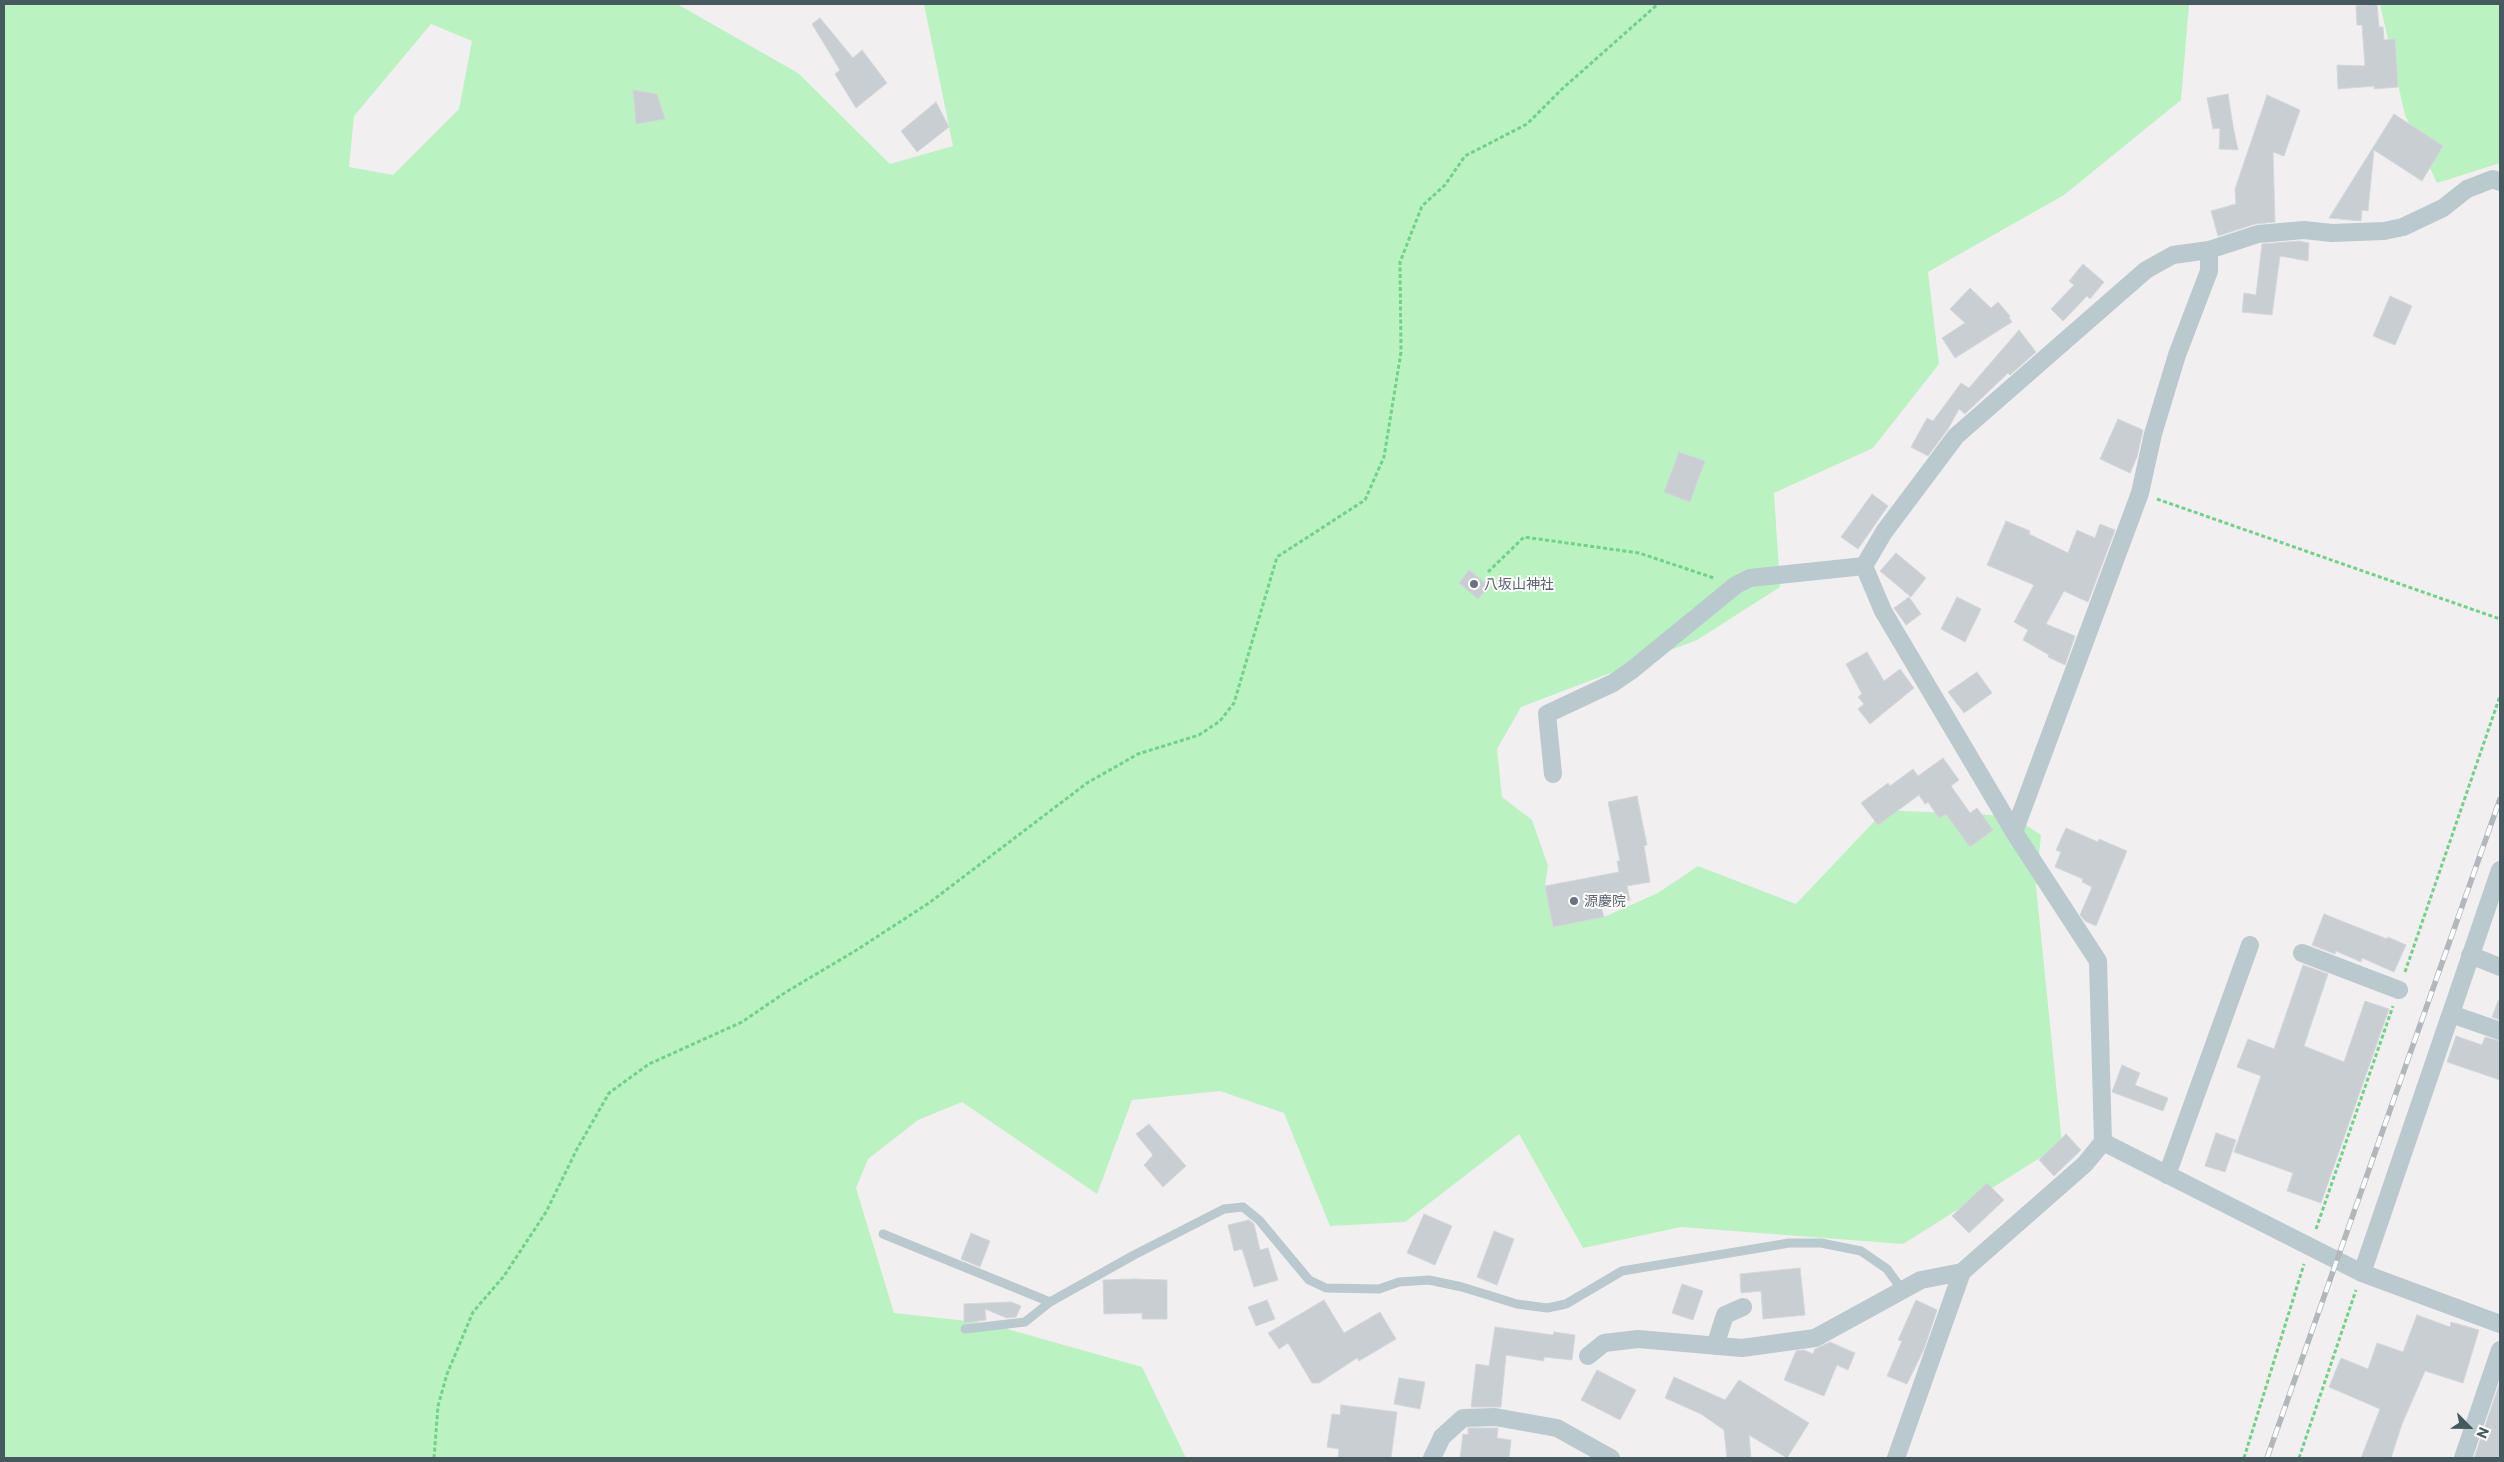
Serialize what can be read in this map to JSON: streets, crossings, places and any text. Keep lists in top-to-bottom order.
{
  "places": ["八坂山神社", "源慶院"],
  "north": "bottom right"
}
